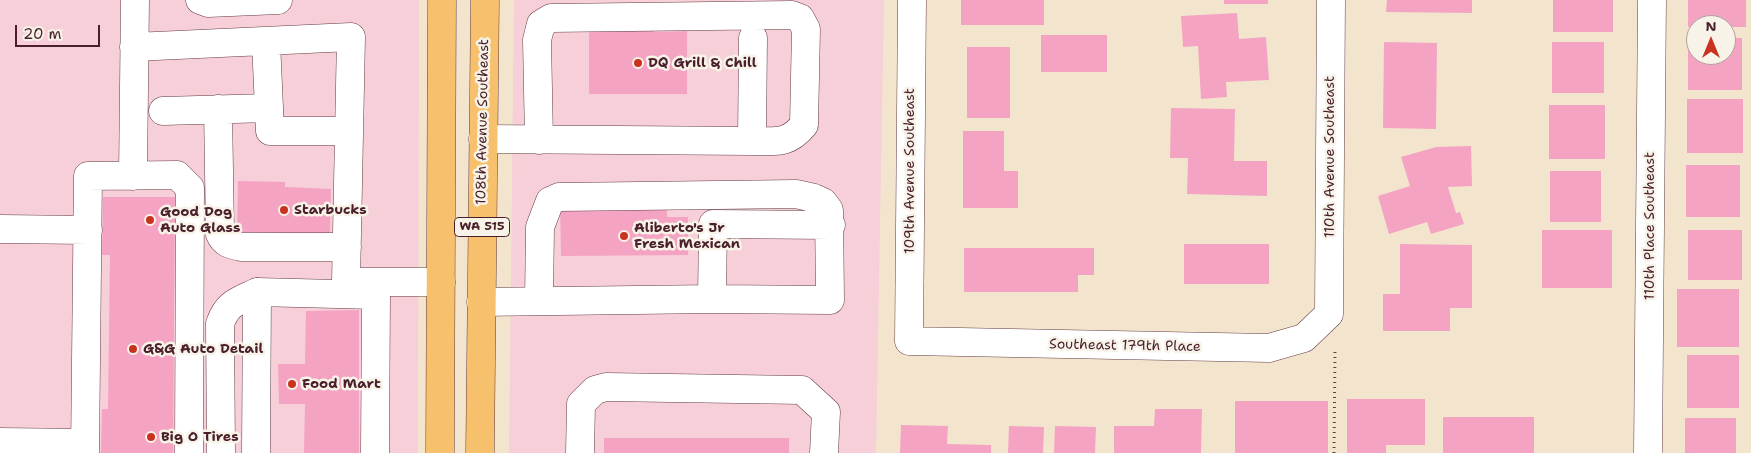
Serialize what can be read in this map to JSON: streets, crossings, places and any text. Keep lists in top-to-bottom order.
{
  "streets": {
    "main road": ["108th Avenue Southeast", "WA 515"],
    "street": [
      "110th Avenue Southeast",
      "109th Avenue Southeast",
      "110th Place Southeast",
      "Southeast 179th Place"
    ]
  },
  "crossings": [
    ["110th Avenue Southeast", "Southeast 179th Place"],
    ["109th Avenue Southeast", "Southeast 179th Place"]
  ],
  "places": [
    "DQ Grill & Chill",
    "Starbucks",
    "Good Dog Auto Glass",
    "Aliberto's Jr Fresh Mexican",
    "G&G Auto Detail",
    "Food Mart",
    "Big O Tires"
  ],
  "scale_bar": "20 m",
  "north": "top"
}
